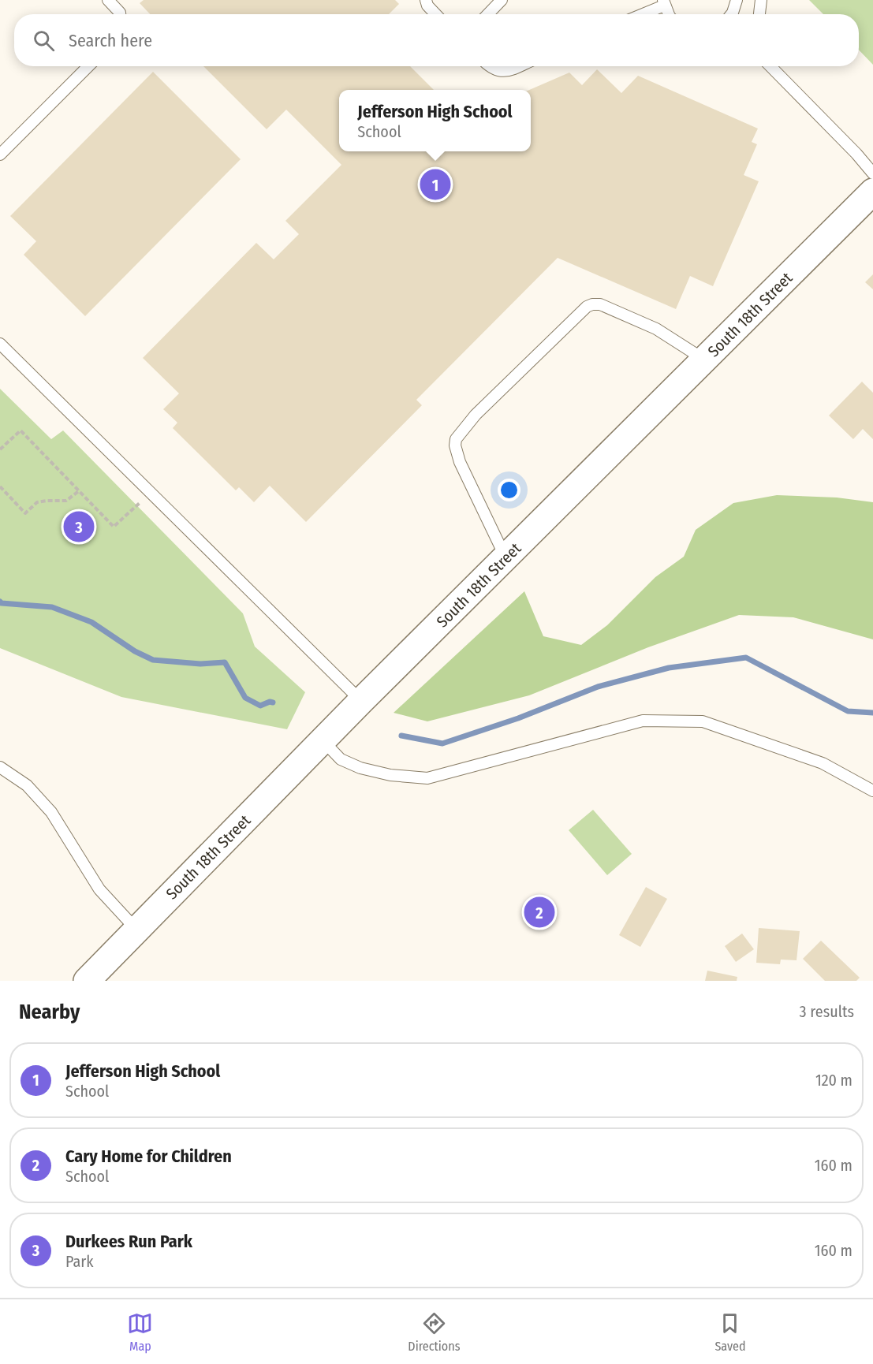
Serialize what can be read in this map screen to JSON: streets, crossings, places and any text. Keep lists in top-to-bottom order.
{
  "streets": {
    "main road": ["South 18th Street"]
  },
  "page": {
    "search": "Search here",
    "popup": ["Jefferson High School", "School"],
    "pins": ["1", "3", "2"],
    "heading": ["Nearby", "3 results"],
    "list": [
      {
        "mark": "1",
        "name": "Jefferson High School",
        "note": "School",
        "value": "120 m"
      },
      {
        "mark": "2",
        "name": "Cary Home for Children",
        "note": "School",
        "value": "160 m"
      },
      {
        "mark": "3",
        "name": "Durkees Run Park",
        "note": "Park",
        "value": "160 m"
      }
    ],
    "nav": ["Map", "Directions", "Saved"]
  }
}
